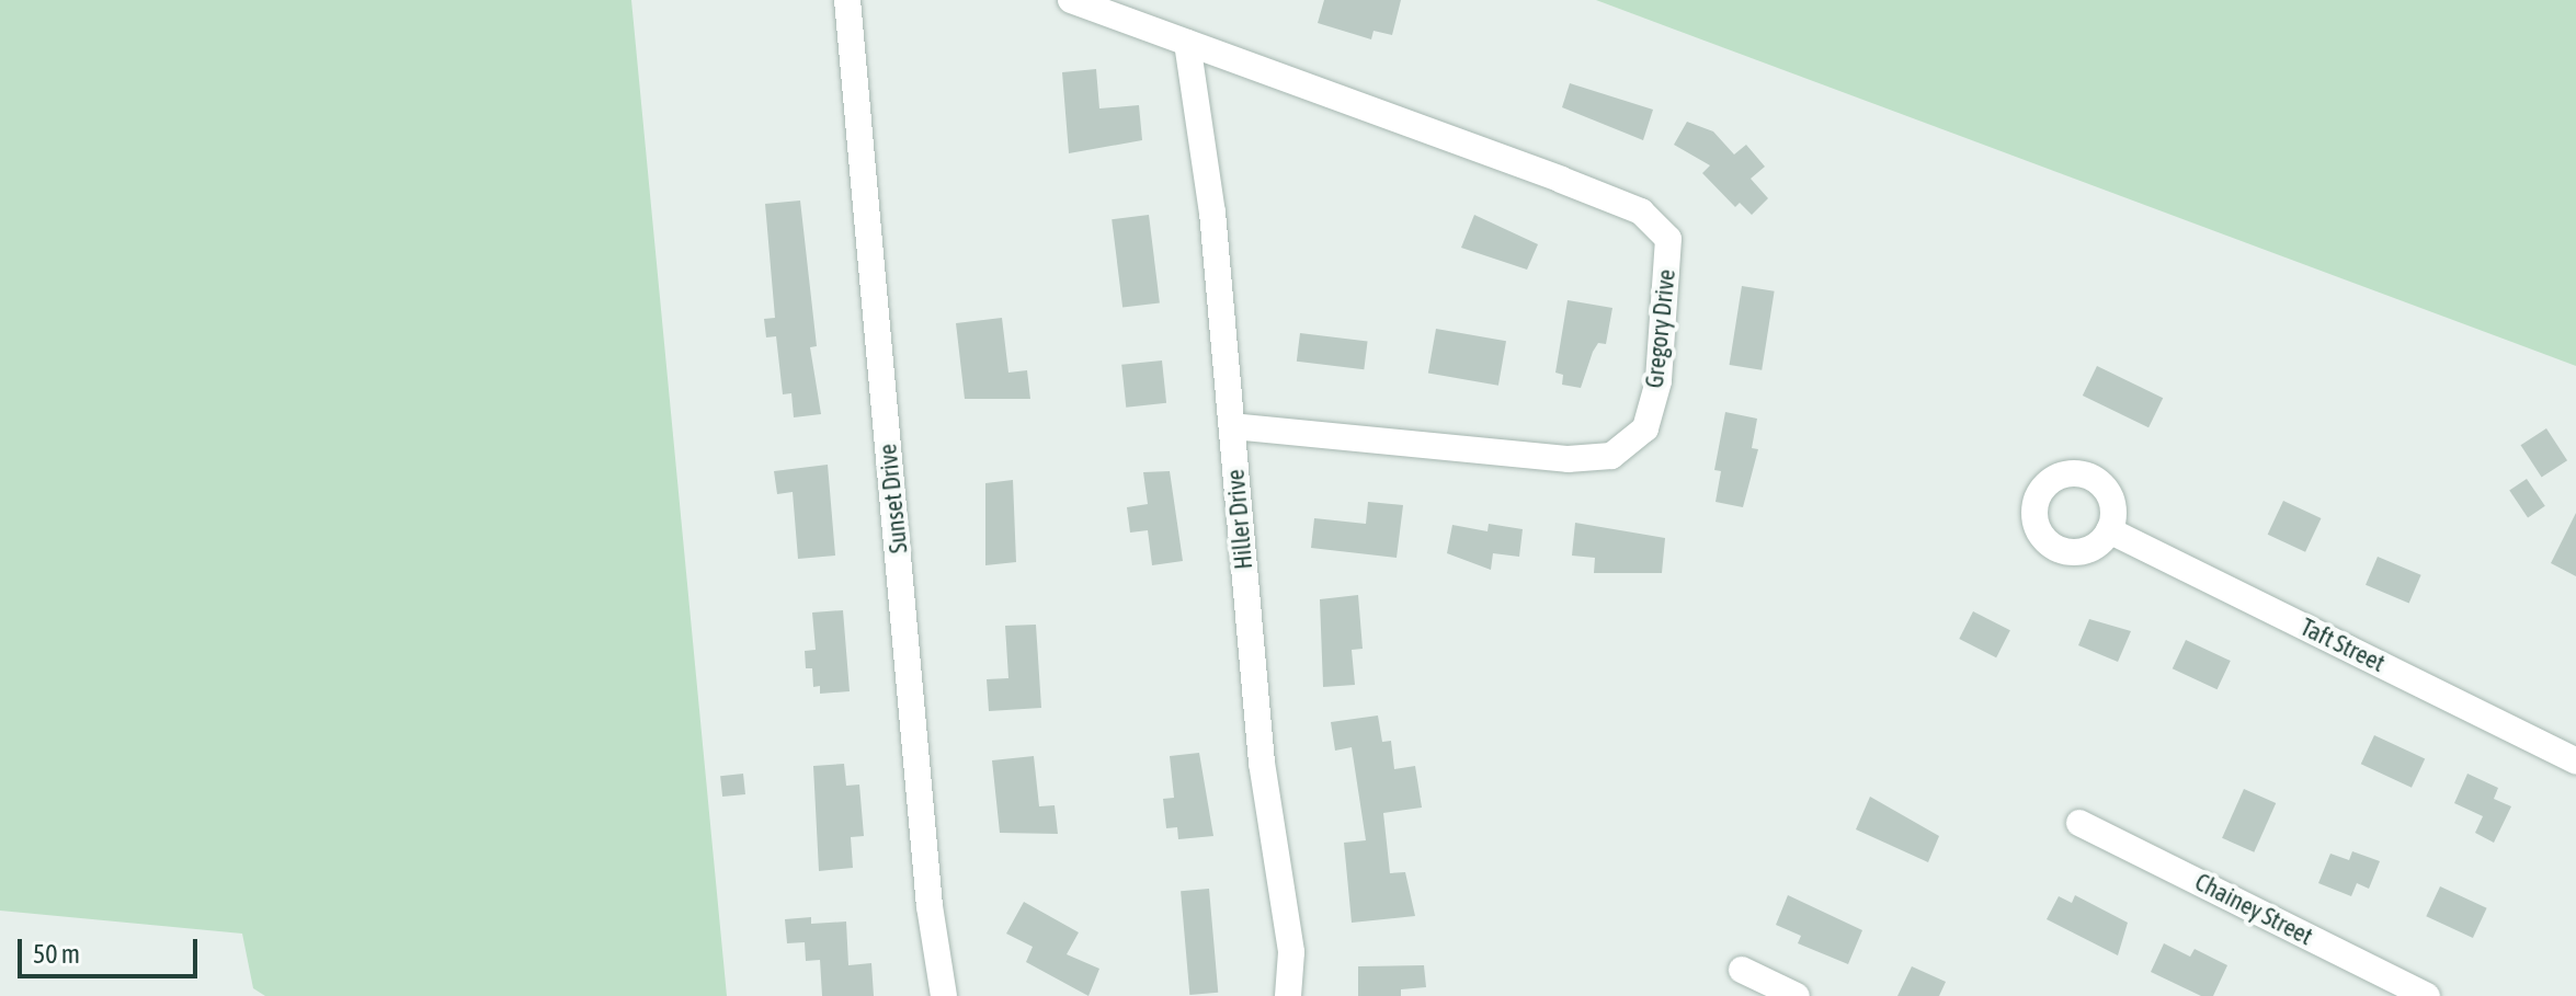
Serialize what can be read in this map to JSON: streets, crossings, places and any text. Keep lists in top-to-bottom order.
{
  "streets": {
    "street": [
      "Gregory Drive",
      "Sunset Drive",
      "Hiller Drive",
      "Taft Street",
      "Chainey Street"
    ]
  },
  "crossings": [
    ["Gregory Drive", "Hiller Drive"]
  ],
  "scale_bar": "50 m"
}
